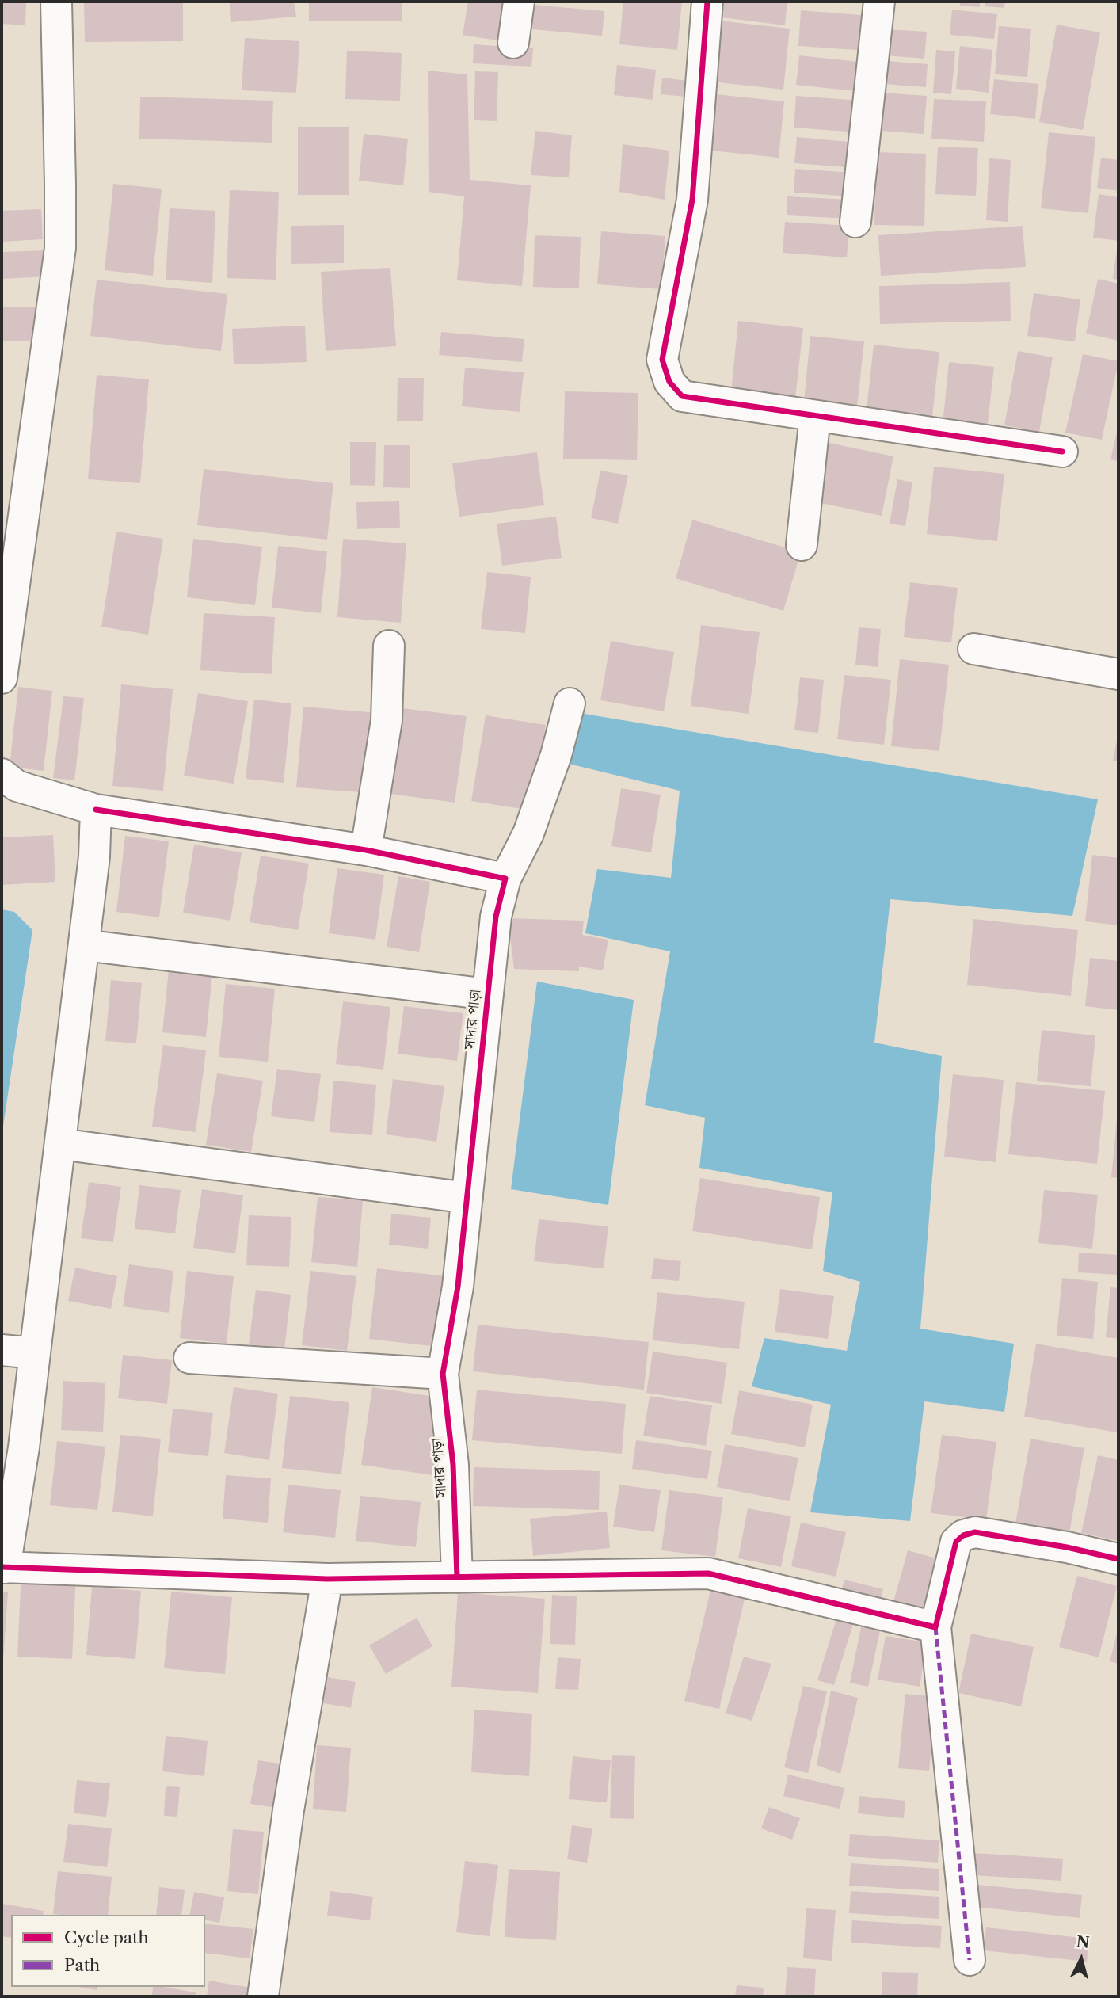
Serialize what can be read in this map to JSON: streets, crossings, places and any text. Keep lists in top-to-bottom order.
{
  "streets": {
    "street": ["সাদার পাড়া"]
  },
  "legend": ["Cycle path", "Path"],
  "north": "top"
}
